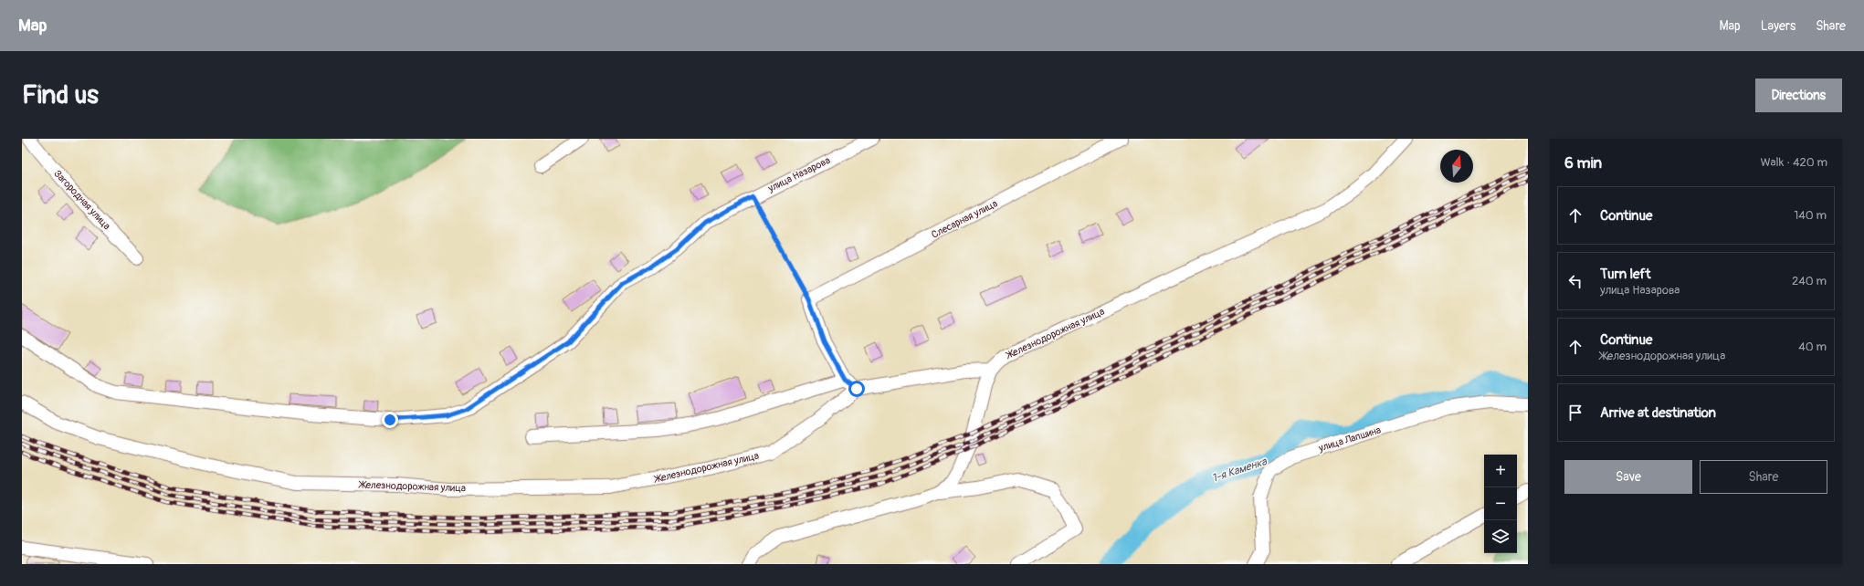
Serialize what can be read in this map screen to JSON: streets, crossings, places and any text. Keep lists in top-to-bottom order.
{
  "streets": {
    "street": [
      "улица Назарова",
      "Загородная улица",
      "Слесарная улица",
      "Железнодорожная улица",
      "улица Лапшина"
    ]
  },
  "water": ["1-я Каменка"],
  "north": "top",
  "page": {
    "header": "Map",
    "nav": ["Map", "Layers", "Share"],
    "buttons": [
      "Directions",
      ["Save", "Share"]
    ],
    "title": "Find us",
    "heading": ["6 min", "Walk · 420 m"],
    "list": [
      ["Continue", "140 m"],
      ["Turn left", "улица Назарова", "240 m"],
      ["Continue", "Железнодорожная улица", "40 m"],
      "Arrive at destination"
    ],
    "map_buttons": ["+", "−"]
  }
}
